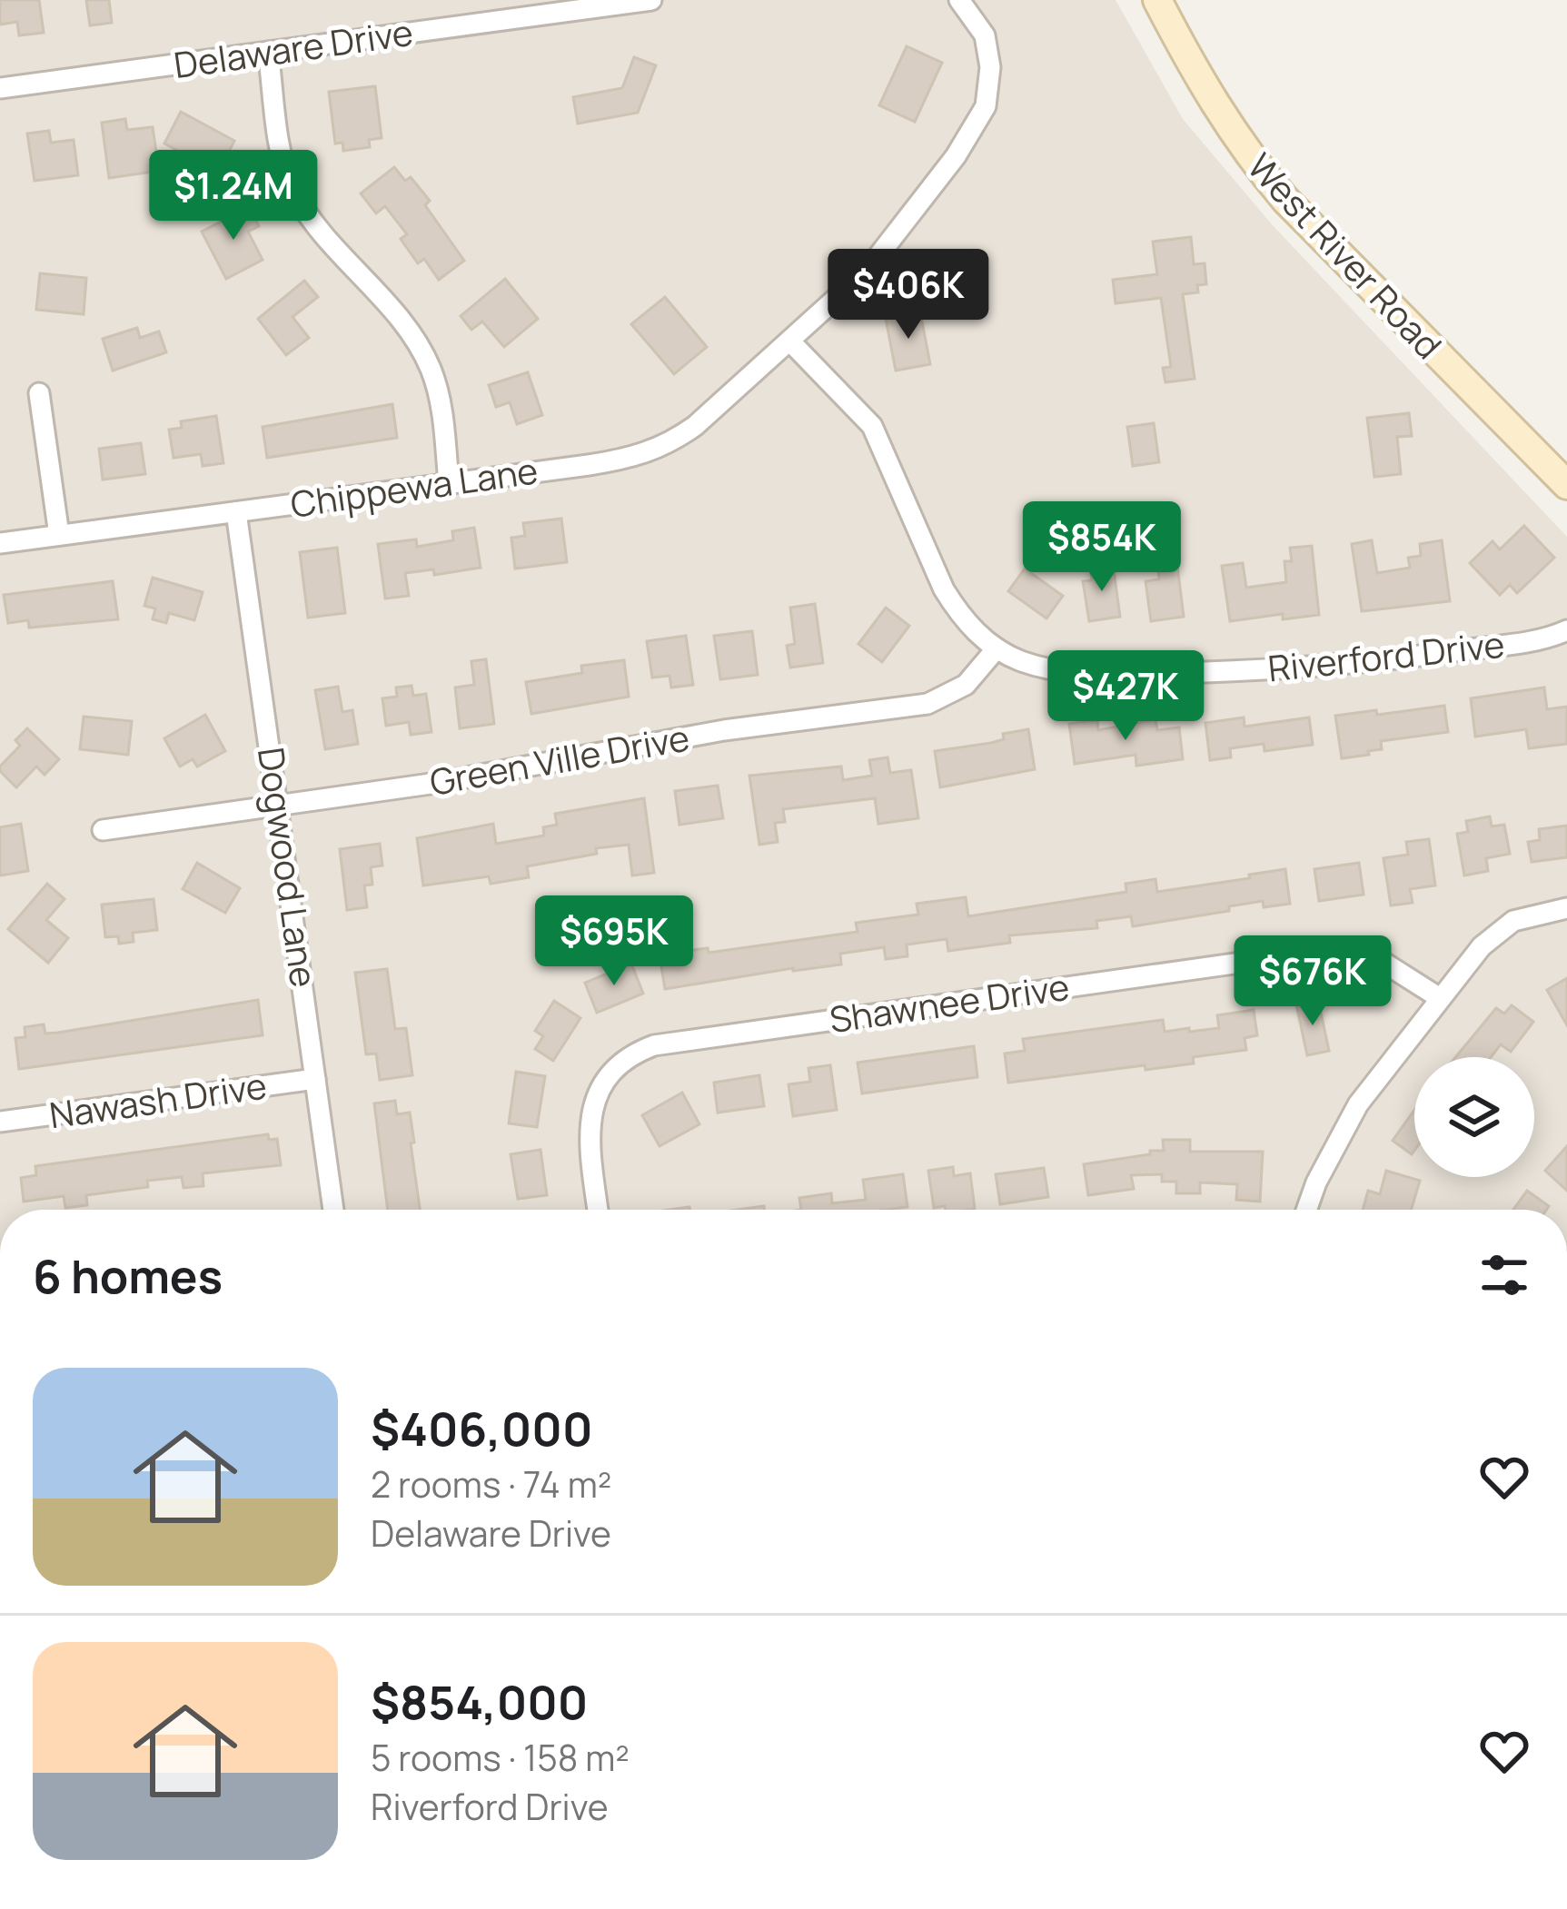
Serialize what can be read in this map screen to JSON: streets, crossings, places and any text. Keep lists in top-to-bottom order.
{
  "streets": {
    "main road": ["West River Road"],
    "street": [
      "Delaware Drive",
      "Chippewa Lane",
      "Riverford Drive",
      "Green Ville Drive",
      "Dogwood Lane",
      "Shawnee Drive",
      "Nawash Drive"
    ]
  },
  "crossings": [
    ["Chippewa Lane", "Riverford Drive"],
    ["Chippewa Lane", "Dogwood Lane"],
    ["Riverford Drive", "Green Ville Drive"],
    ["Green Ville Drive", "Dogwood Lane"],
    ["Dogwood Lane", "Nawash Drive"]
  ],
  "page": {
    "price": [
      "$1.24M",
      "$406K",
      "$854K",
      "$427K",
      "$695K",
      "$676K"
    ],
    "heading": "6 homes",
    "list": [
      {
        "name": "$406,000",
        "note": "2 rooms · 74 m² · Delaware Drive"
      },
      {
        "name": "$854,000",
        "note": "5 rooms · 158 m² · Riverford Drive"
      }
    ]
  }
}
